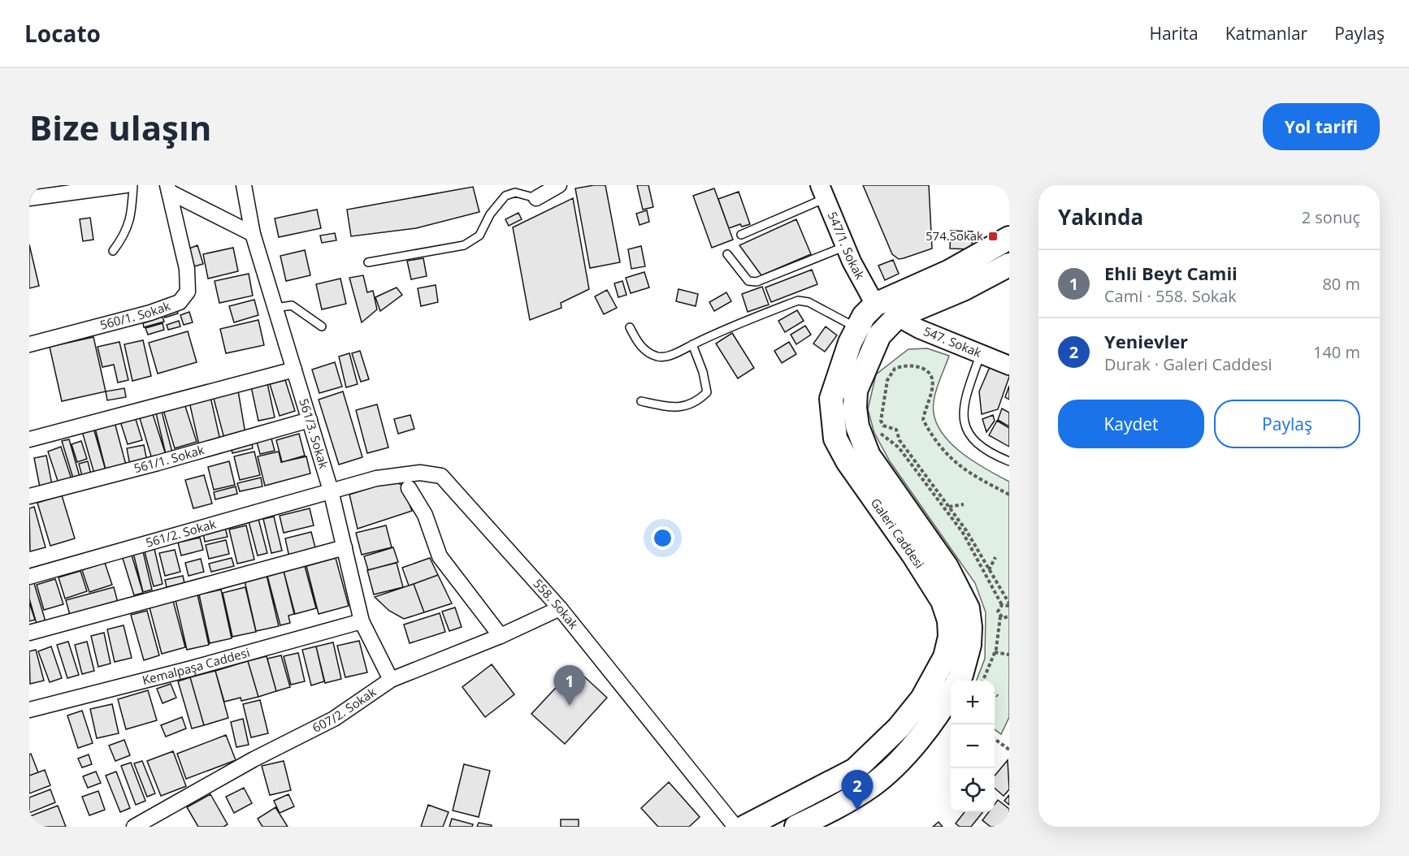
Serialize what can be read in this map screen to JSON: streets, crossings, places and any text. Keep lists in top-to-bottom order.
{
  "streets": {
    "main road": ["Galeri Caddesi"],
    "street": [
      "547/1. Sokak",
      "560/1. Sokak",
      "547. Sokak",
      "561/3. Sokak",
      "561/1. Sokak",
      "561/2. Sokak",
      "558. Sokak",
      "Kemalpaşa Caddesi",
      "607/2. Sokak"
    ]
  },
  "crossings": [
    ["547/1. Sokak", "Galeri Caddesi"],
    ["547. Sokak", "Galeri Caddesi"],
    ["561/3. Sokak", "561/1. Sokak"],
    ["561/3. Sokak", "561/2. Sokak"],
    ["561/3. Sokak", "558. Sokak"],
    ["561/3. Sokak", "Kemalpaşa Caddesi"],
    ["561/3. Sokak", "607/2. Sokak"],
    ["561/2. Sokak", "558. Sokak"],
    ["558. Sokak", "607/2. Sokak"]
  ],
  "places": {
    "transit": ["574.Sokak"]
  },
  "page": {
    "header": "Locato",
    "nav": ["Harita", "Katmanlar", "Paylaş"],
    "buttons": [
      "Yol tarifi",
      ["Kaydet", "Paylaş"]
    ],
    "title": "Bize ulaşın",
    "heading": ["Yakında", "2 sonuç"],
    "list": [
      {
        "mark": "1",
        "name": "Ehli Beyt Camii",
        "note": "Cami · 558. Sokak",
        "value": "80 m"
      },
      {
        "mark": "2",
        "name": "Yenievler",
        "note": "Durak · Galeri Caddesi",
        "value": "140 m"
      }
    ],
    "pins": ["1", "2"],
    "map_buttons": ["+", "−"]
  }
}
